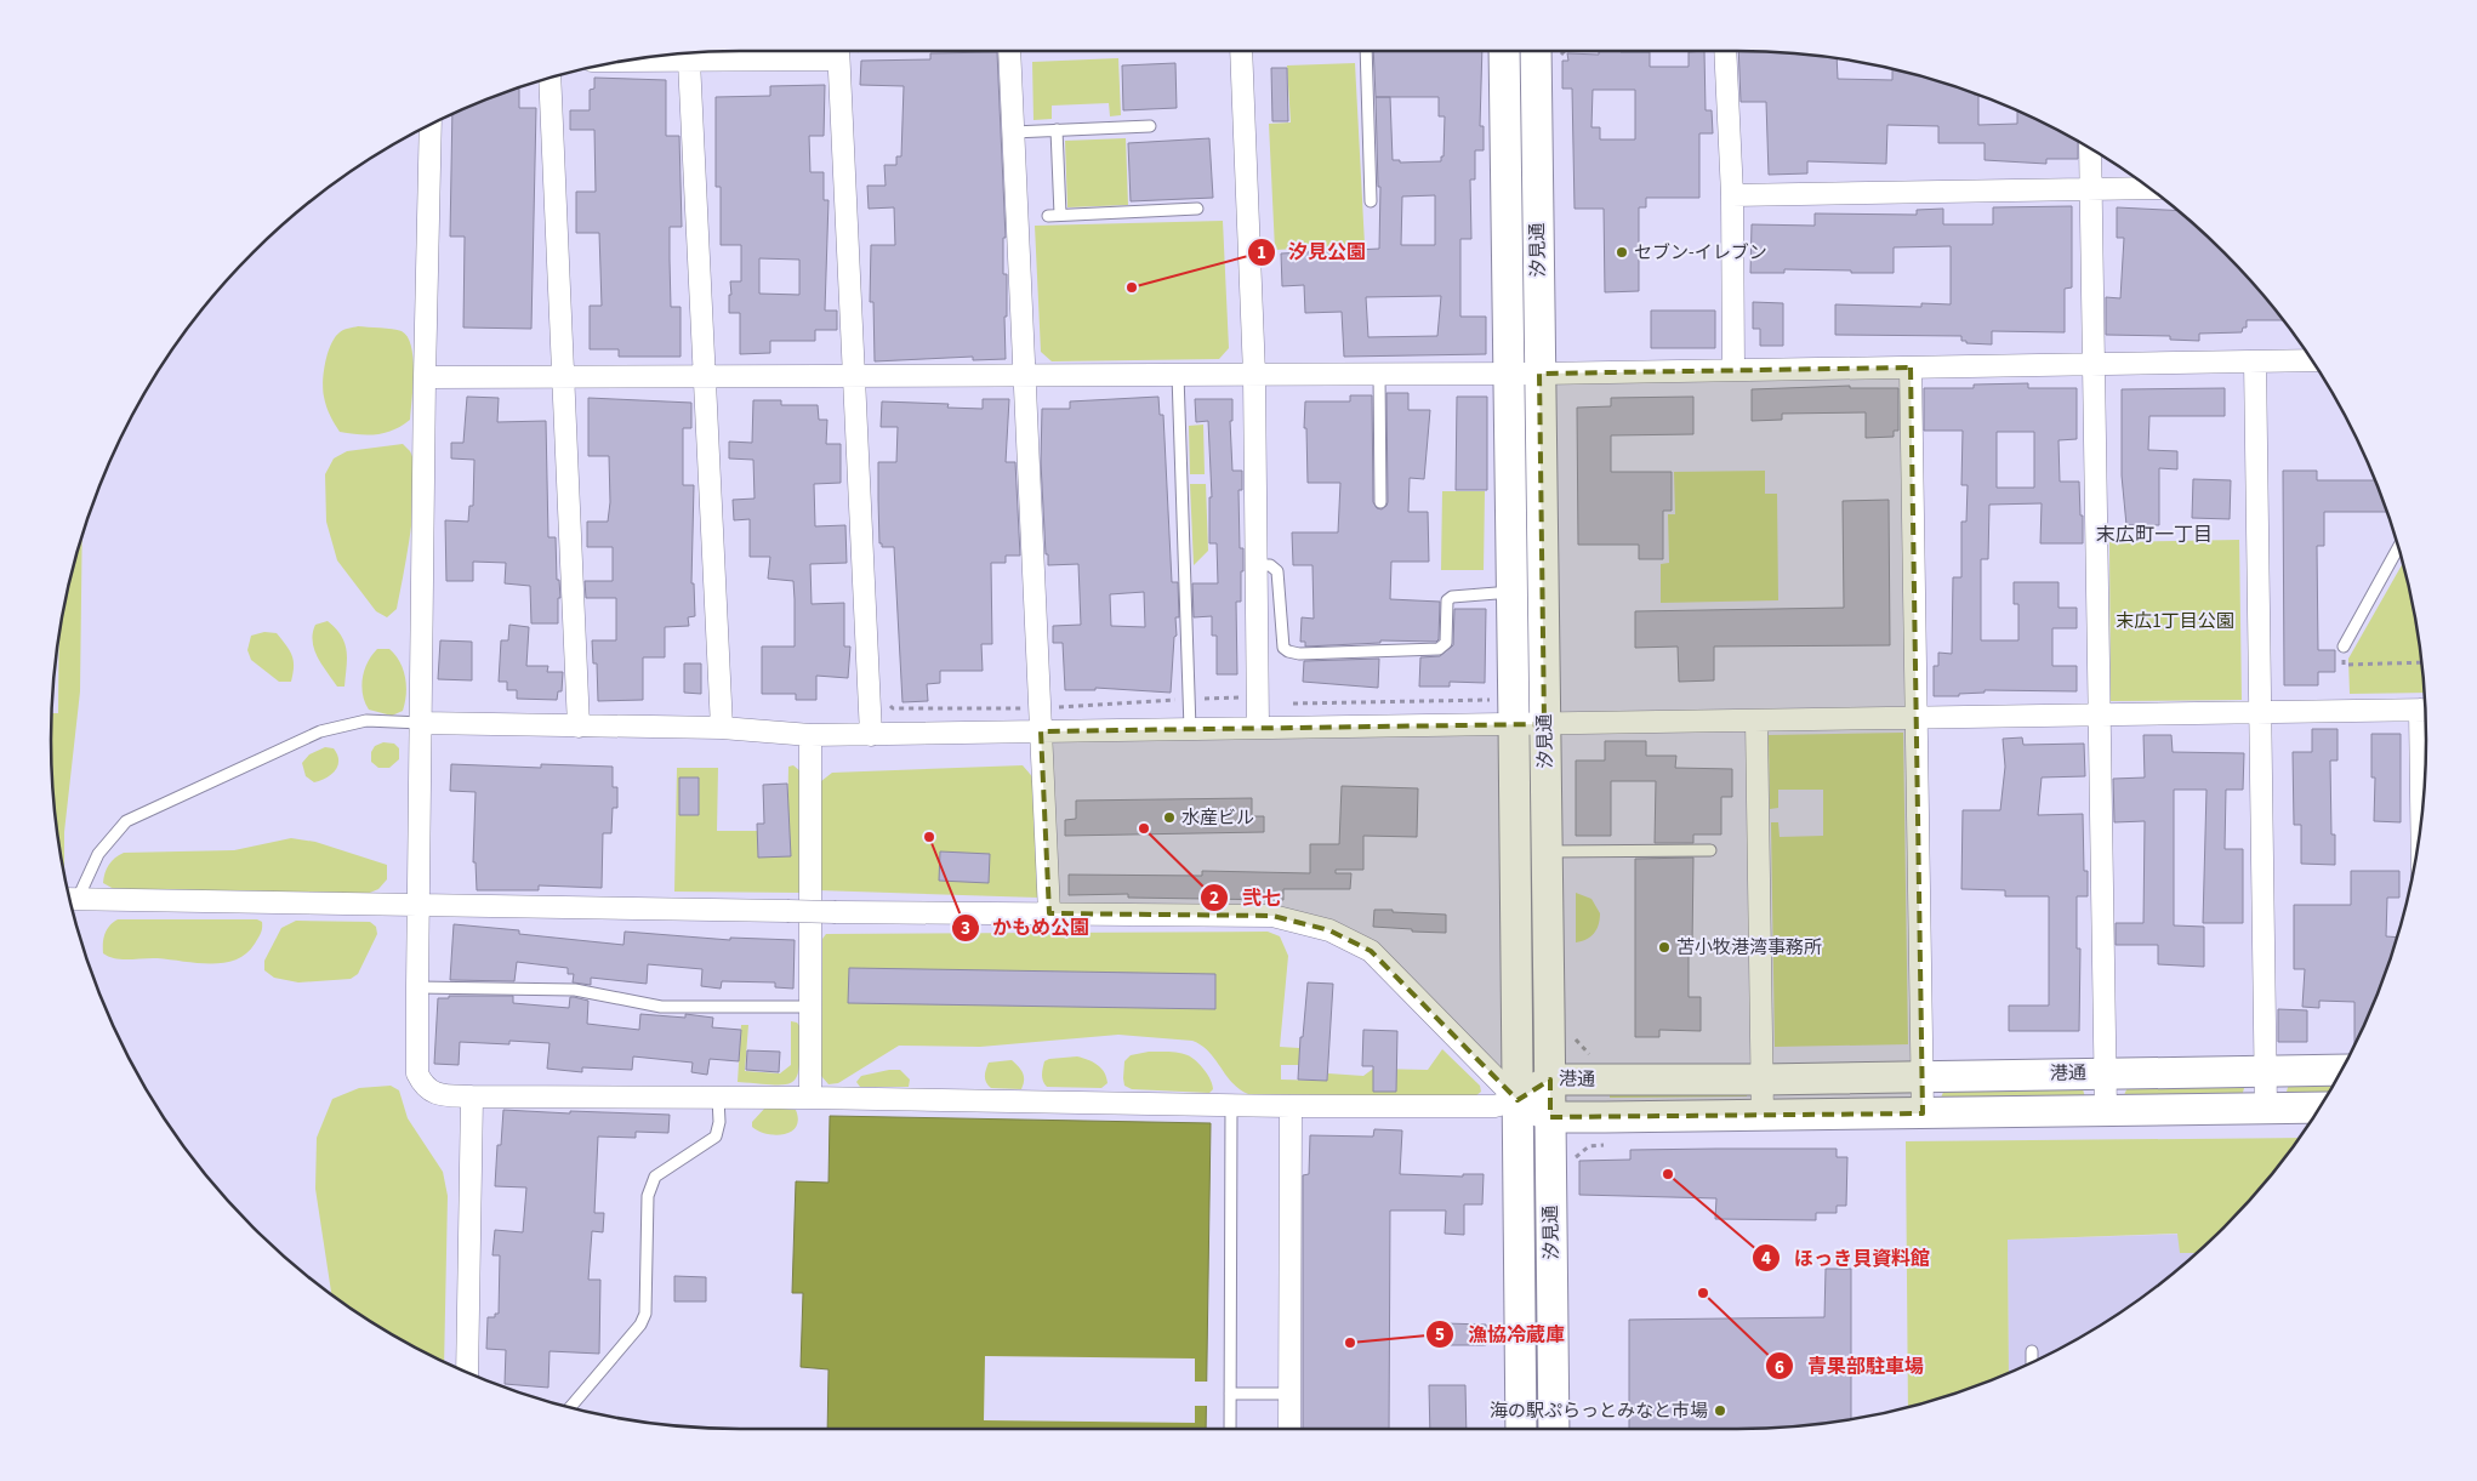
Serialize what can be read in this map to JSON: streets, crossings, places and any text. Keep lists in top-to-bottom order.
{
  "streets": {
    "street": ["汐見通", "港通"]
  },
  "crossings": [
    ["汐見通", "港通"]
  ],
  "districts": ["末広町一丁目"],
  "parks": ["末広1丁目公園"],
  "places": [
    "セブン-イレブン",
    "汐見公園",
    "水産ビル",
    "弐七",
    "かもめ公園",
    "苫小牧港湾事務所",
    "ほっき貝資料館",
    "青果部駐車場",
    "漁協冷蔵庫",
    "海の駅ぷらっとみなと市場"
  ]
}
